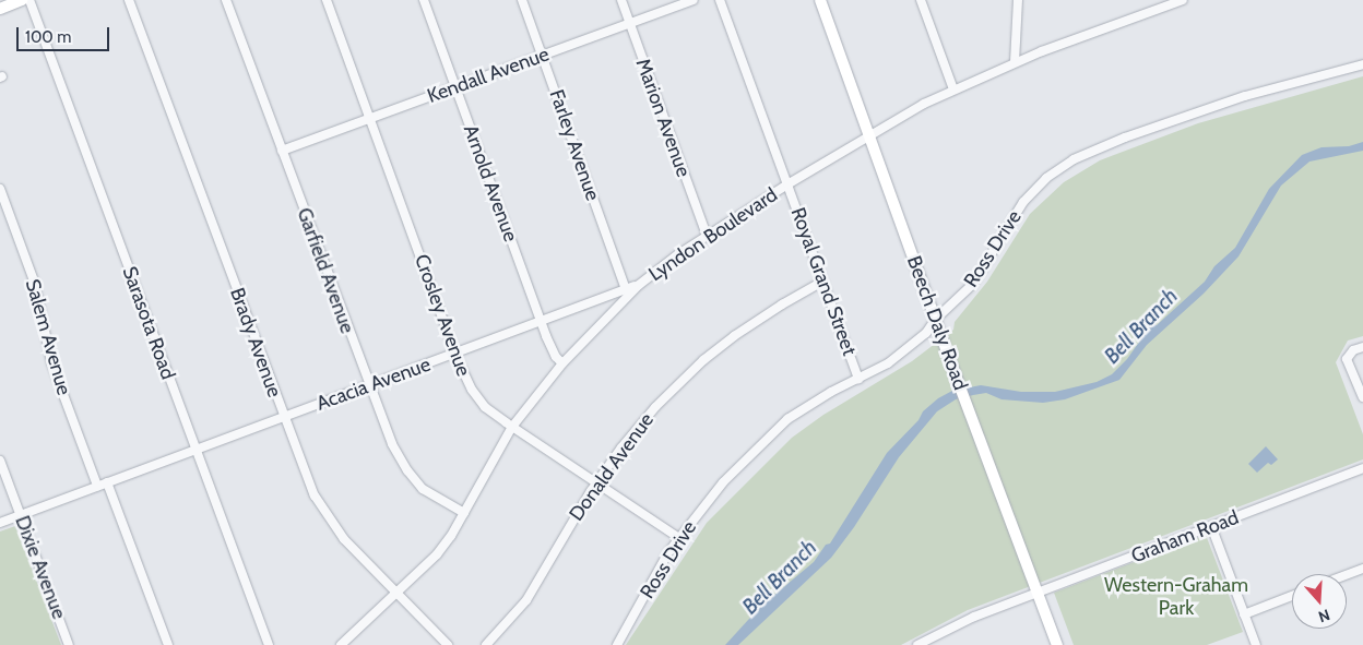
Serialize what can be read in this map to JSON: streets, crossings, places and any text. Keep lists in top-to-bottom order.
{
  "streets": {
    "main road": ["Beech Daly Road"],
    "street": [
      "Kendall Avenue",
      "Marion Avenue",
      "Farley Avenue",
      "Arnold Avenue",
      "Lyndon Boulevard",
      "Ross Drive",
      "Garfield Avenue",
      "Royal Grand Street",
      "Crosley Avenue",
      "Sarasota Road",
      "Salem Avenue",
      "Brady Avenue",
      "Acacia Avenue",
      "Donald Avenue",
      "Graham Road",
      "Dixie Avenue"
    ]
  },
  "crossings": [
    ["Kendall Avenue", "Marion Avenue"],
    ["Kendall Avenue", "Farley Avenue"],
    ["Kendall Avenue", "Arnold Avenue"],
    ["Kendall Avenue", "Garfield Avenue"],
    ["Kendall Avenue", "Crosley Avenue"],
    ["Marion Avenue", "Lyndon Boulevard"],
    ["Farley Avenue", "Acacia Avenue"],
    ["Arnold Avenue", "Lyndon Boulevard"],
    ["Arnold Avenue", "Acacia Avenue"],
    ["Lyndon Boulevard", "Garfield Avenue"],
    ["Lyndon Boulevard", "Royal Grand Street"],
    ["Lyndon Boulevard", "Crosley Avenue"],
    ["Lyndon Boulevard", "Beech Daly Road"],
    ["Lyndon Boulevard", "Brady Avenue"],
    ["Lyndon Boulevard", "Acacia Avenue"],
    ["Ross Drive", "Royal Grand Street"],
    ["Ross Drive", "Crosley Avenue"],
    ["Ross Drive", "Beech Daly Road"],
    ["Garfield Avenue", "Acacia Avenue"],
    ["Royal Grand Street", "Donald Avenue"],
    ["Crosley Avenue", "Acacia Avenue"],
    ["Crosley Avenue", "Donald Avenue"],
    ["Sarasota Road", "Acacia Avenue"],
    ["Beech Daly Road", "Graham Road"],
    ["Salem Avenue", "Acacia Avenue"],
    ["Brady Avenue", "Acacia Avenue"]
  ],
  "water": ["Bell Branch"],
  "parks": ["Western-Graham Park"],
  "scale_bar": "100 m",
  "north": "bottom"
}
